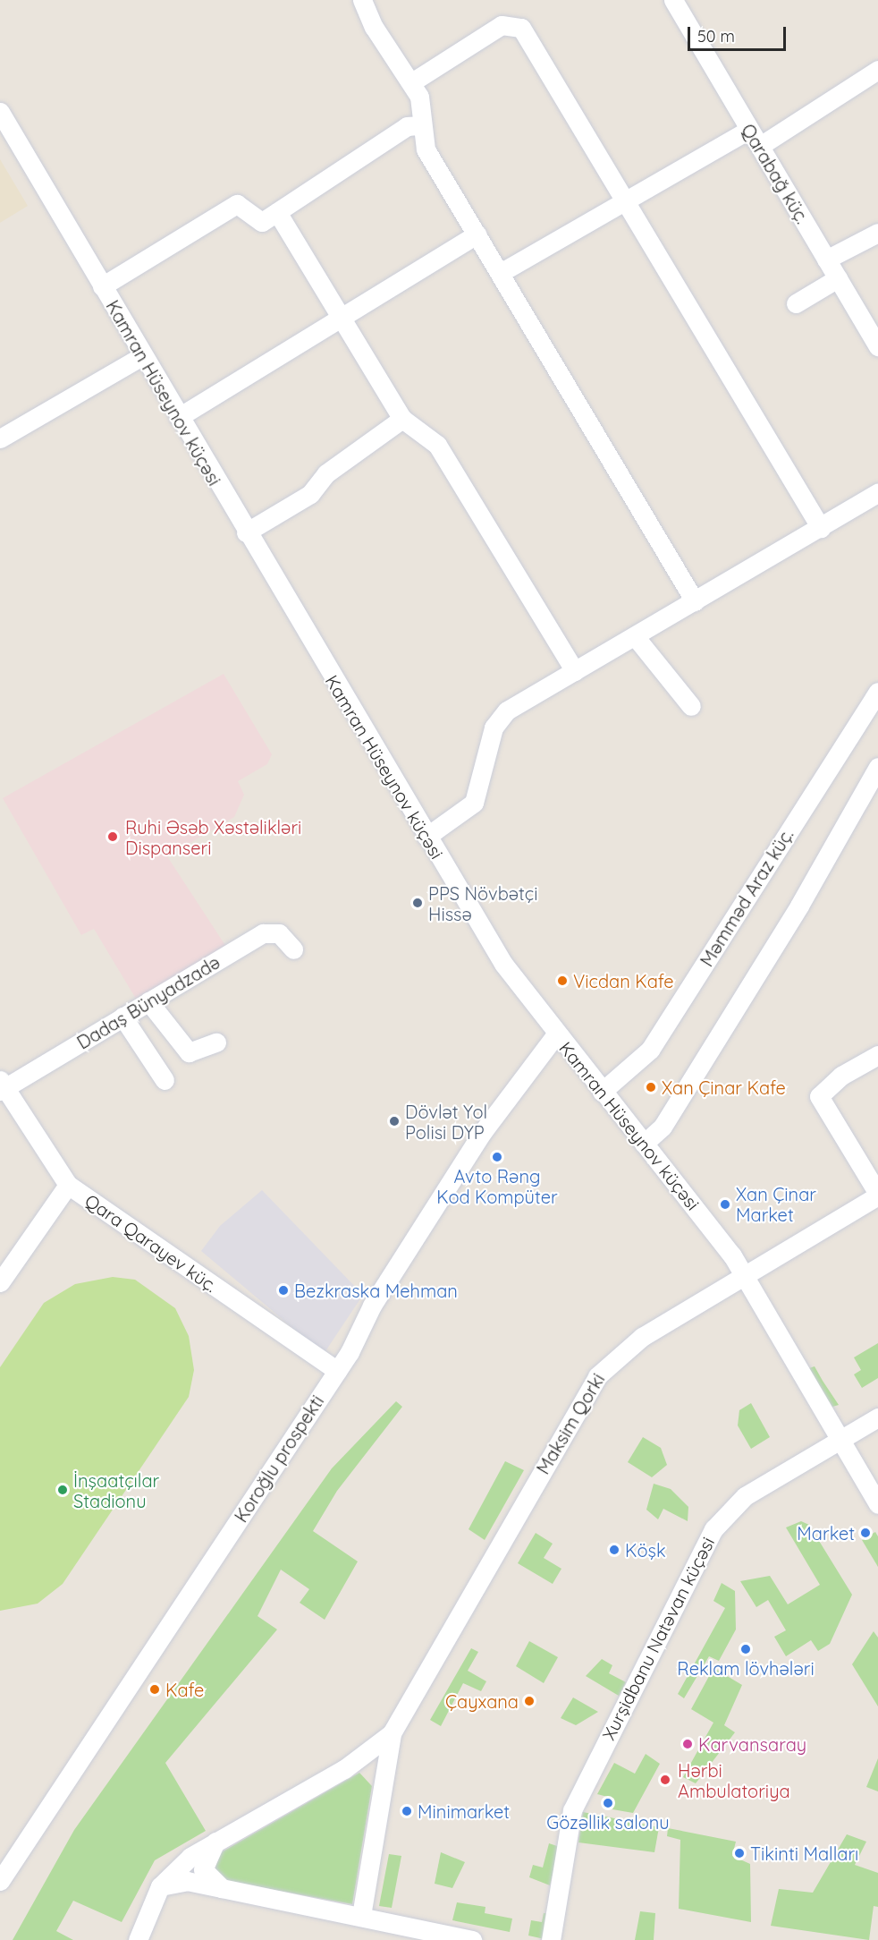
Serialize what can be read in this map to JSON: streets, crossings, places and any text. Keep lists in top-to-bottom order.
{
  "streets": {
    "street": [
      "Qarabağ küç.",
      "Kamran Hüseynov küçəsi",
      "Məmməd Araz küç.",
      "Dadaş Bünyadzadə",
      "Qara Qarayev küç.",
      "Maksim Qorki",
      "Koroğlu prospekti",
      "Xurşidbanu Natəvan küçəsi"
    ]
  },
  "crossings": [
    ["Kamran Hüseynov küçəsi", "Məmməd Araz küç."],
    ["Kamran Hüseynov küçəsi", "Maksim Qorki"],
    ["Kamran Hüseynov küçəsi", "Koroğlu prospekti"],
    ["Kamran Hüseynov küçəsi", "Xurşidbanu Natəvan küçəsi"],
    ["Dadaş Bünyadzadə", "Qara Qarayev küç."],
    ["Qara Qarayev küç.", "Koroğlu prospekti"]
  ],
  "places": [
    "Ruhi Əsəb Xəstəlikləri Dispanseri",
    "PPS Növbətçi Hissə",
    "Vicdan Kafe",
    "Xan Çinar Kafe",
    "Dövlət Yol Polisi DYP",
    "Avto Rəng Kod Kompüter",
    "Xan Çinar Market",
    "Bezkraska Mehman",
    "İnşaatçılar Stadionu",
    "Market",
    "Köşk",
    "Reklam lövhələri",
    "Kafe",
    "Çayxana",
    "Karvansaray",
    "Hərbi Ambulatoriya",
    "Gözəllik salonu",
    "Minimarket",
    "Tikinti Malları"
  ],
  "scale_bar": "50 m"
}
